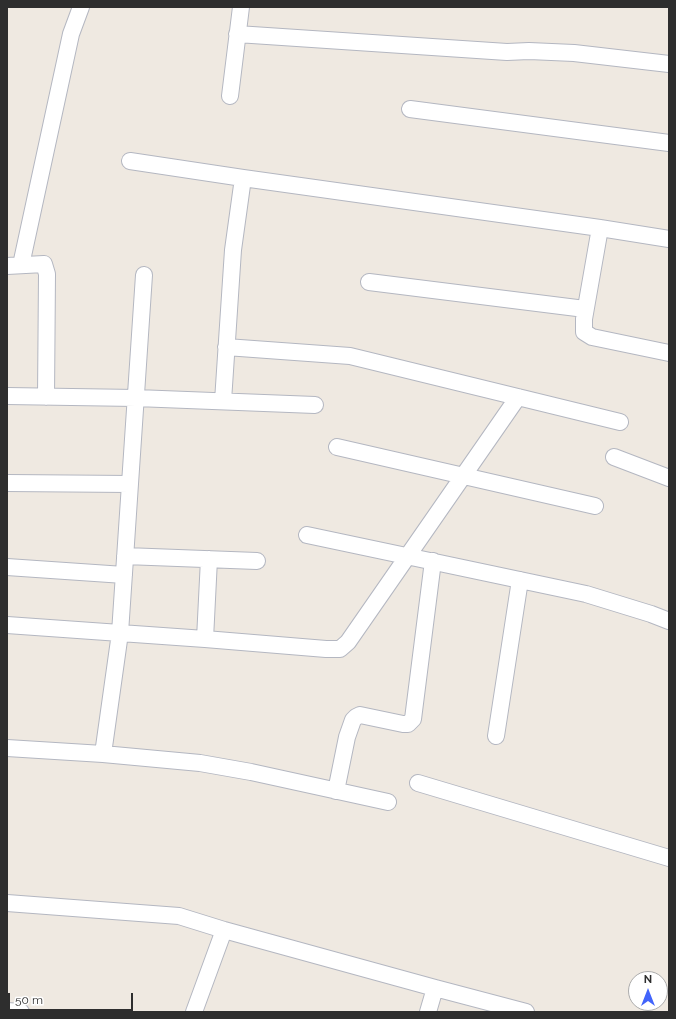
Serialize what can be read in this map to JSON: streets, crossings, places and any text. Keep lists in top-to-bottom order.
{
  "scale_bar": "50 m",
  "north": "top"
}
